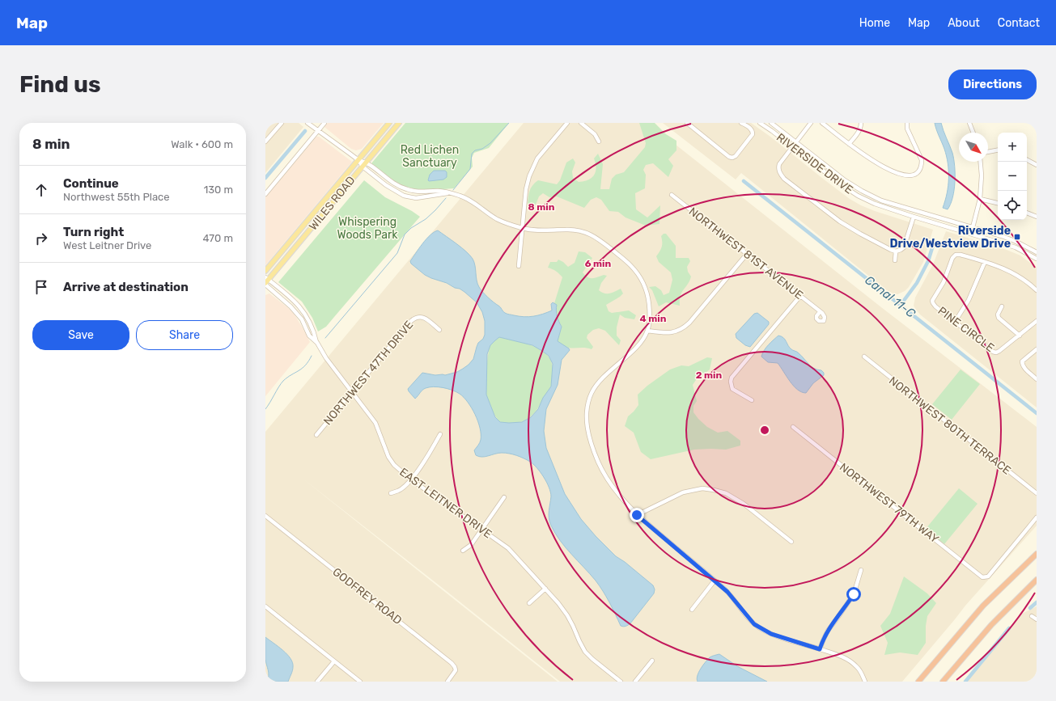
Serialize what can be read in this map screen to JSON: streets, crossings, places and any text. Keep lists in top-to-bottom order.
{
  "streets": {
    "main road": ["WILES ROAD"],
    "street": [
      "RIVERSIDE DRIVE",
      "NORTHWEST 81ST AVENUE",
      "PINE CIRCLE",
      "NORTHWEST 47TH DRIVE",
      "NORTHWEST 80TH TERRACE",
      "EAST LEITNER DRIVE",
      "NORTHWEST 79TH WAY",
      "GODFREY ROAD"
    ]
  },
  "crossings": [
    ["WILES ROAD", "EAST LEITNER DRIVE"],
    ["NORTHWEST 47TH DRIVE", "EAST LEITNER DRIVE"]
  ],
  "water": ["Canal 11-C"],
  "parks": ["Red Lichen Sanctuary", "Whispering Woods Park"],
  "places": {
    "transit": ["Riverside Drive/Westview Drive"]
  },
  "north": "bottom right",
  "page": {
    "header": "Map",
    "nav": [
      "Home",
      "Map",
      "About",
      "Contact"
    ],
    "buttons": [
      "Directions",
      ["Save", "Share"]
    ],
    "title": "Find us",
    "heading": ["8 min", "Walk · 600 m"],
    "map_buttons": ["+", "−"],
    "list": [
      ["Continue", "Northwest 55th Place", "130 m"],
      ["Turn right", "West Leitner Drive", "470 m"],
      "Arrive at destination"
    ]
  },
  "rings": [
    "8 min",
    "6 min",
    "4 min",
    "2 min"
  ]
}
